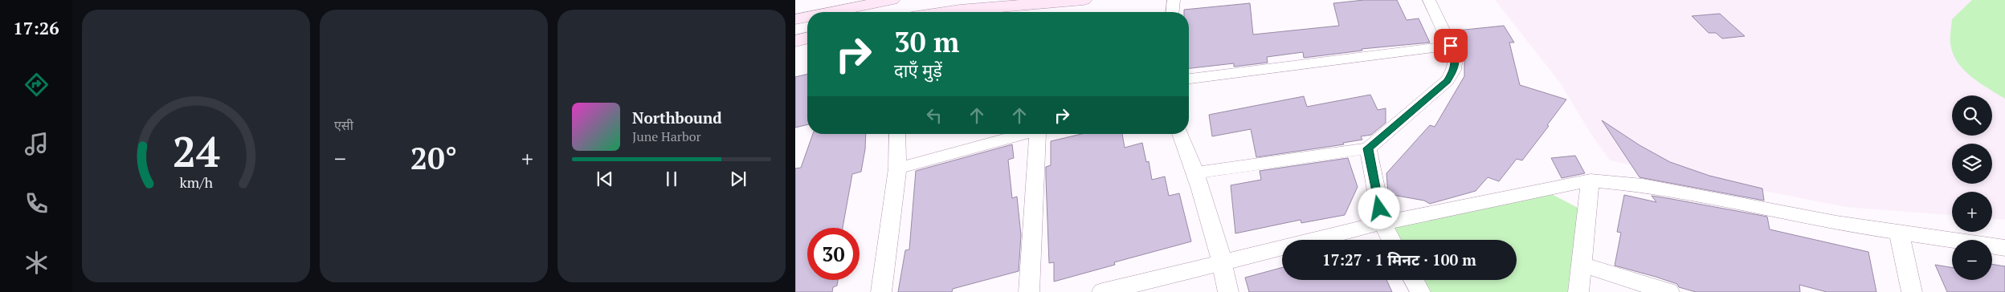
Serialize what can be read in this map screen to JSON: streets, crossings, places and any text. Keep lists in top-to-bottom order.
{
  "page": {
    "tabs": "17:26",
    "tile": "एसी",
    "turn": ["30 m", "दाएँ मुड़ें"],
    "map_buttons": ["+", "−"],
    "song": ["Northbound", "June Harbor"],
    "heat": ["−", "20°", "+"],
    "limit": "30",
    "trip": "17:27 · 1 मिनट · 100 m",
    "gauge": ["24", "km/h"]
  }
}
